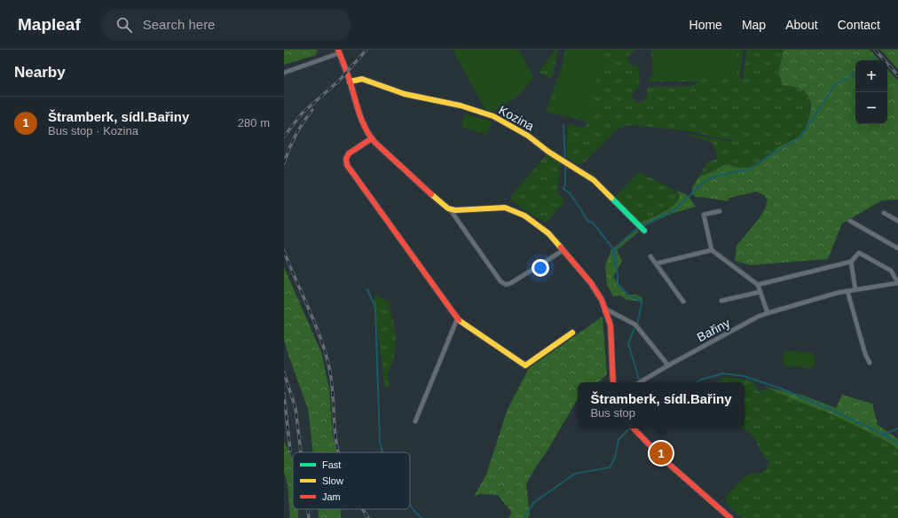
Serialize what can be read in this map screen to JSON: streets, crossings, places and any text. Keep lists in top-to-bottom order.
{
  "streets": {
    "street": ["Kozina", "Bařiny"]
  },
  "legend": ["Fast", "Slow", "Jam"],
  "page": {
    "header": "Mapleaf",
    "search": "Search here",
    "nav": [
      "Home",
      "Map",
      "About",
      "Contact"
    ],
    "heading": "Nearby",
    "map_buttons": ["+", "−"],
    "list": [
      {
        "mark": "1",
        "name": "Štramberk, sídl.Bařiny",
        "note": "Bus stop · Kozina",
        "value": "280 m"
      }
    ],
    "popup": ["Štramberk, sídl.Bařiny", "Bus stop"],
    "pins": "1"
  }
}
